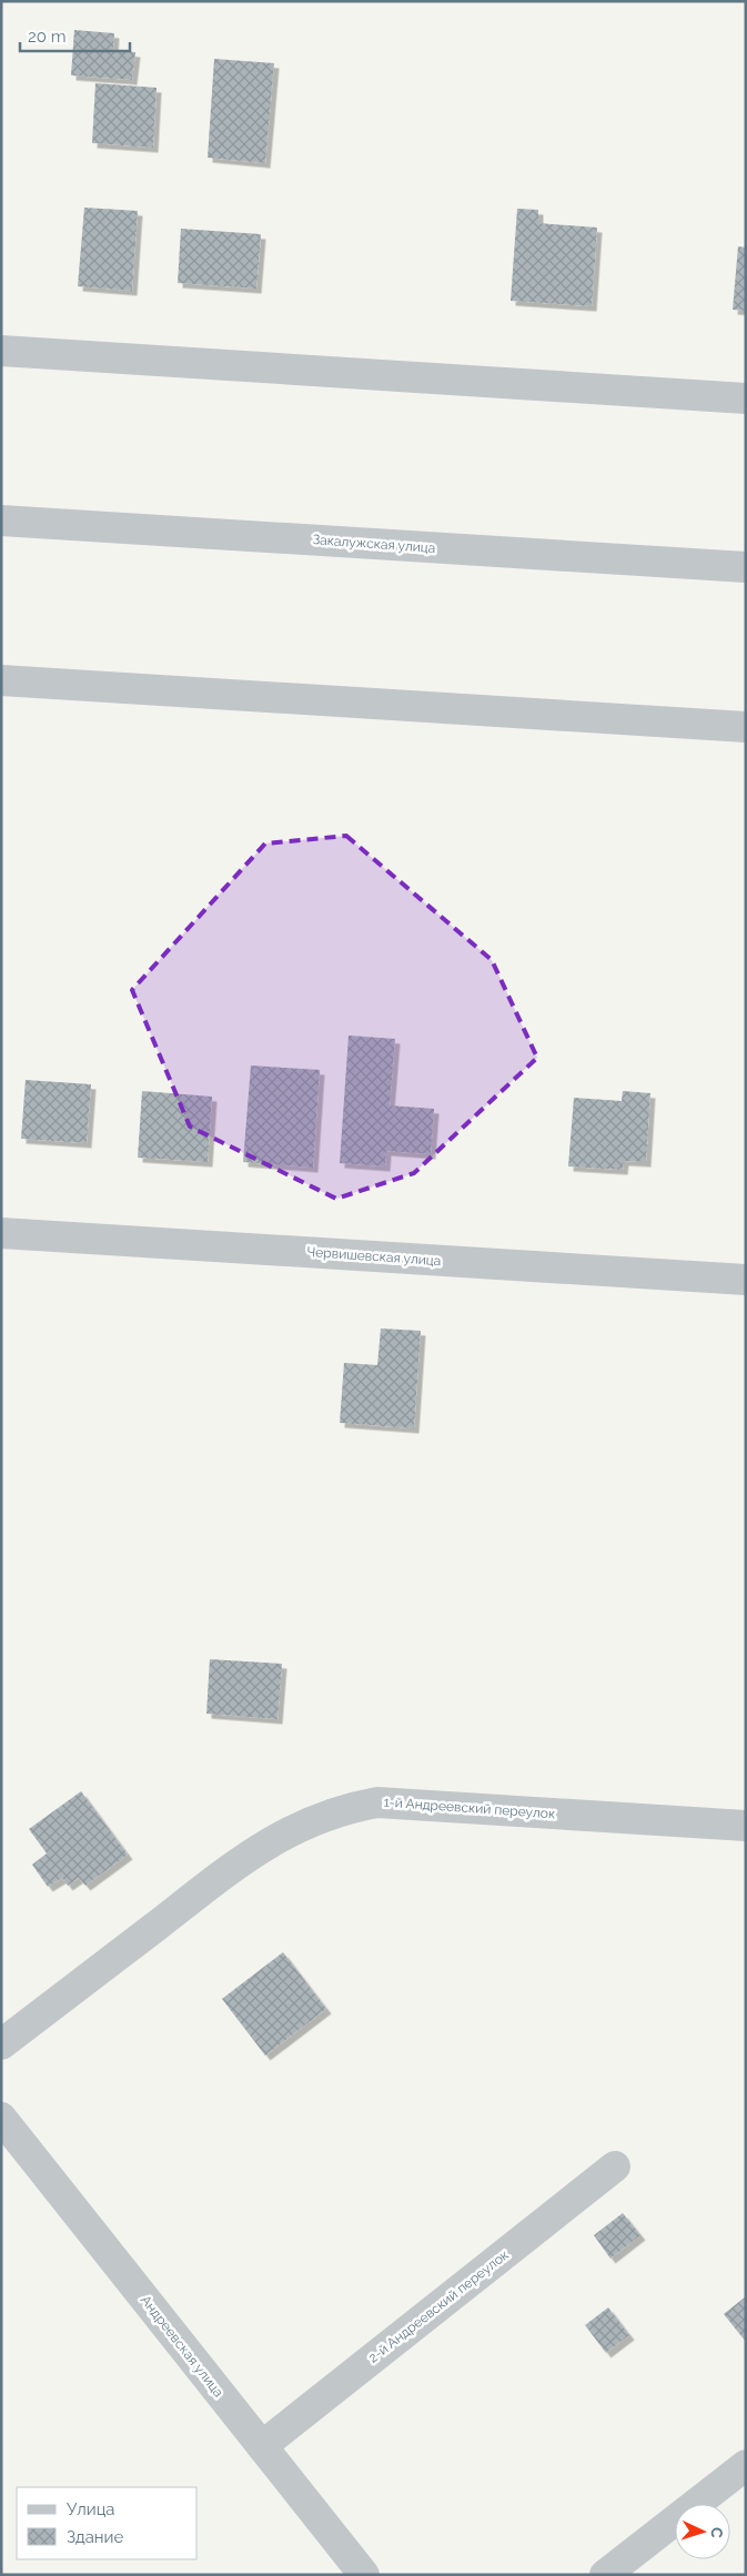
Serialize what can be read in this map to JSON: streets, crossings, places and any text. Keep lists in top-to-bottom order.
{
  "streets": {
    "street": [
      "Закалужская улица",
      "Червишевская улица",
      "1-й Андреевский переулок",
      "2-й Андреевский переулок",
      "Андреевская улица"
    ]
  },
  "crossings": [
    ["2-й Андреевский переулок", "Андреевская улица"]
  ],
  "legend": ["Улица", "Здание"],
  "scale_bar": "20 m",
  "north": "right"
}
